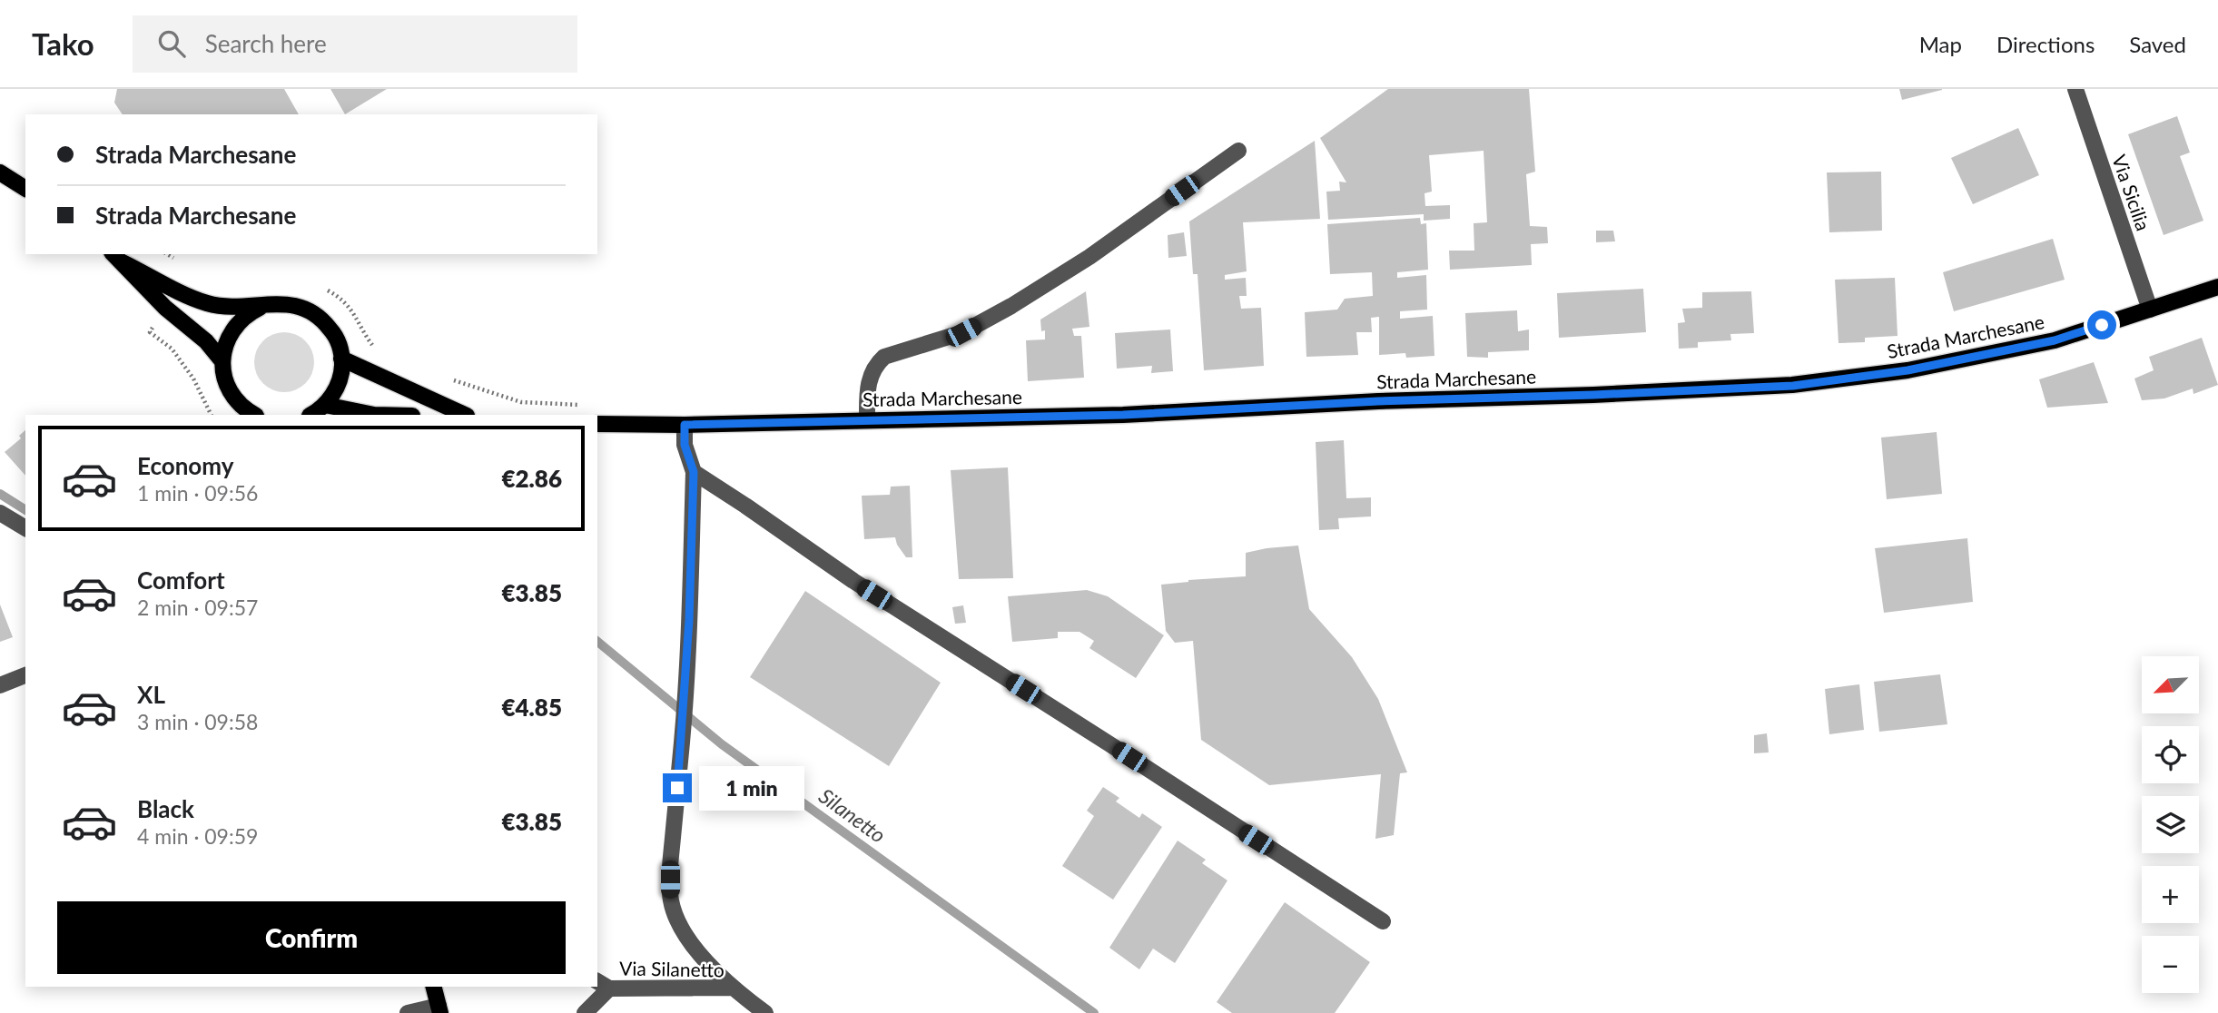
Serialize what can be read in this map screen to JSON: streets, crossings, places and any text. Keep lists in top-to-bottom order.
{
  "streets": {
    "main road": ["Strada Marchesane"],
    "street": ["Via Sicilia", "Via Silanetto"]
  },
  "crossings": [
    ["Via Sicilia", "Strada Marchesane"]
  ],
  "water": ["Silanetto"],
  "north": "bottom left",
  "page": {
    "header": "Tako",
    "search": "Search here",
    "nav": ["Map", "Directions", "Saved"],
    "banner": ["Strada Marchesane", "Strada Marchesane"],
    "list": [
      {
        "name": "Economy",
        "note": "1 min · 09:56",
        "value": "€2.86"
      },
      {
        "name": "Comfort",
        "note": "2 min · 09:57",
        "value": "€3.85"
      },
      {
        "name": "XL",
        "note": "3 min · 09:58",
        "value": "€4.85"
      },
      {
        "name": "Black",
        "note": "4 min · 09:59",
        "value": "€3.85"
      }
    ],
    "map_buttons": ["+", "−"],
    "bubble": "1 min",
    "buttons": "Confirm"
  }
}
